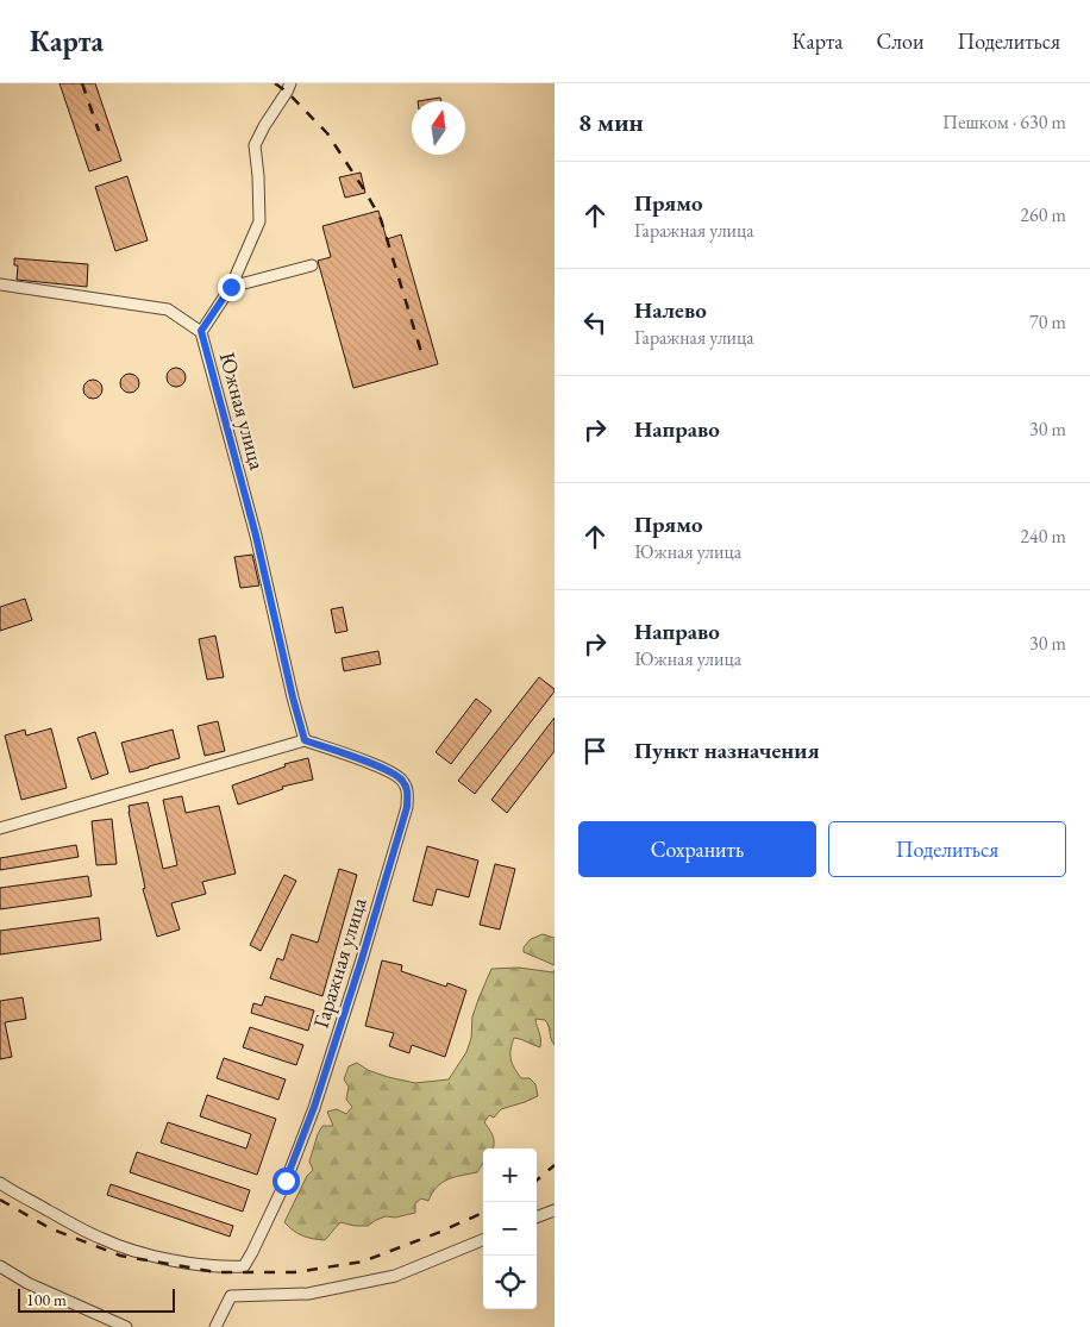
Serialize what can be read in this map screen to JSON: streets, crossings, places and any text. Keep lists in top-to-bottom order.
{
  "streets": {
    "street": ["Южная улица", "Гаражная улица"]
  },
  "crossings": [
    ["Южная улица", "Гаражная улица"]
  ],
  "scale_bar": "100 m",
  "north": "top",
  "page": {
    "header": "Карта",
    "nav": ["Карта", "Слои", "Поделиться"],
    "heading": ["8 мин", "Пешком · 630 m"],
    "list": [
      ["Прямо", "Гаражная улица", "260 m"],
      ["Налево", "Гаражная улица", "70 m"],
      ["Направо", "30 m"],
      ["Прямо", "Южная улица", "240 m"],
      ["Направо", "Южная улица", "30 m"],
      "Пункт назначения"
    ],
    "buttons": ["Сохранить", "Поделиться"],
    "map_buttons": ["+", "−"],
    "scale": "100 m"
  }
}
